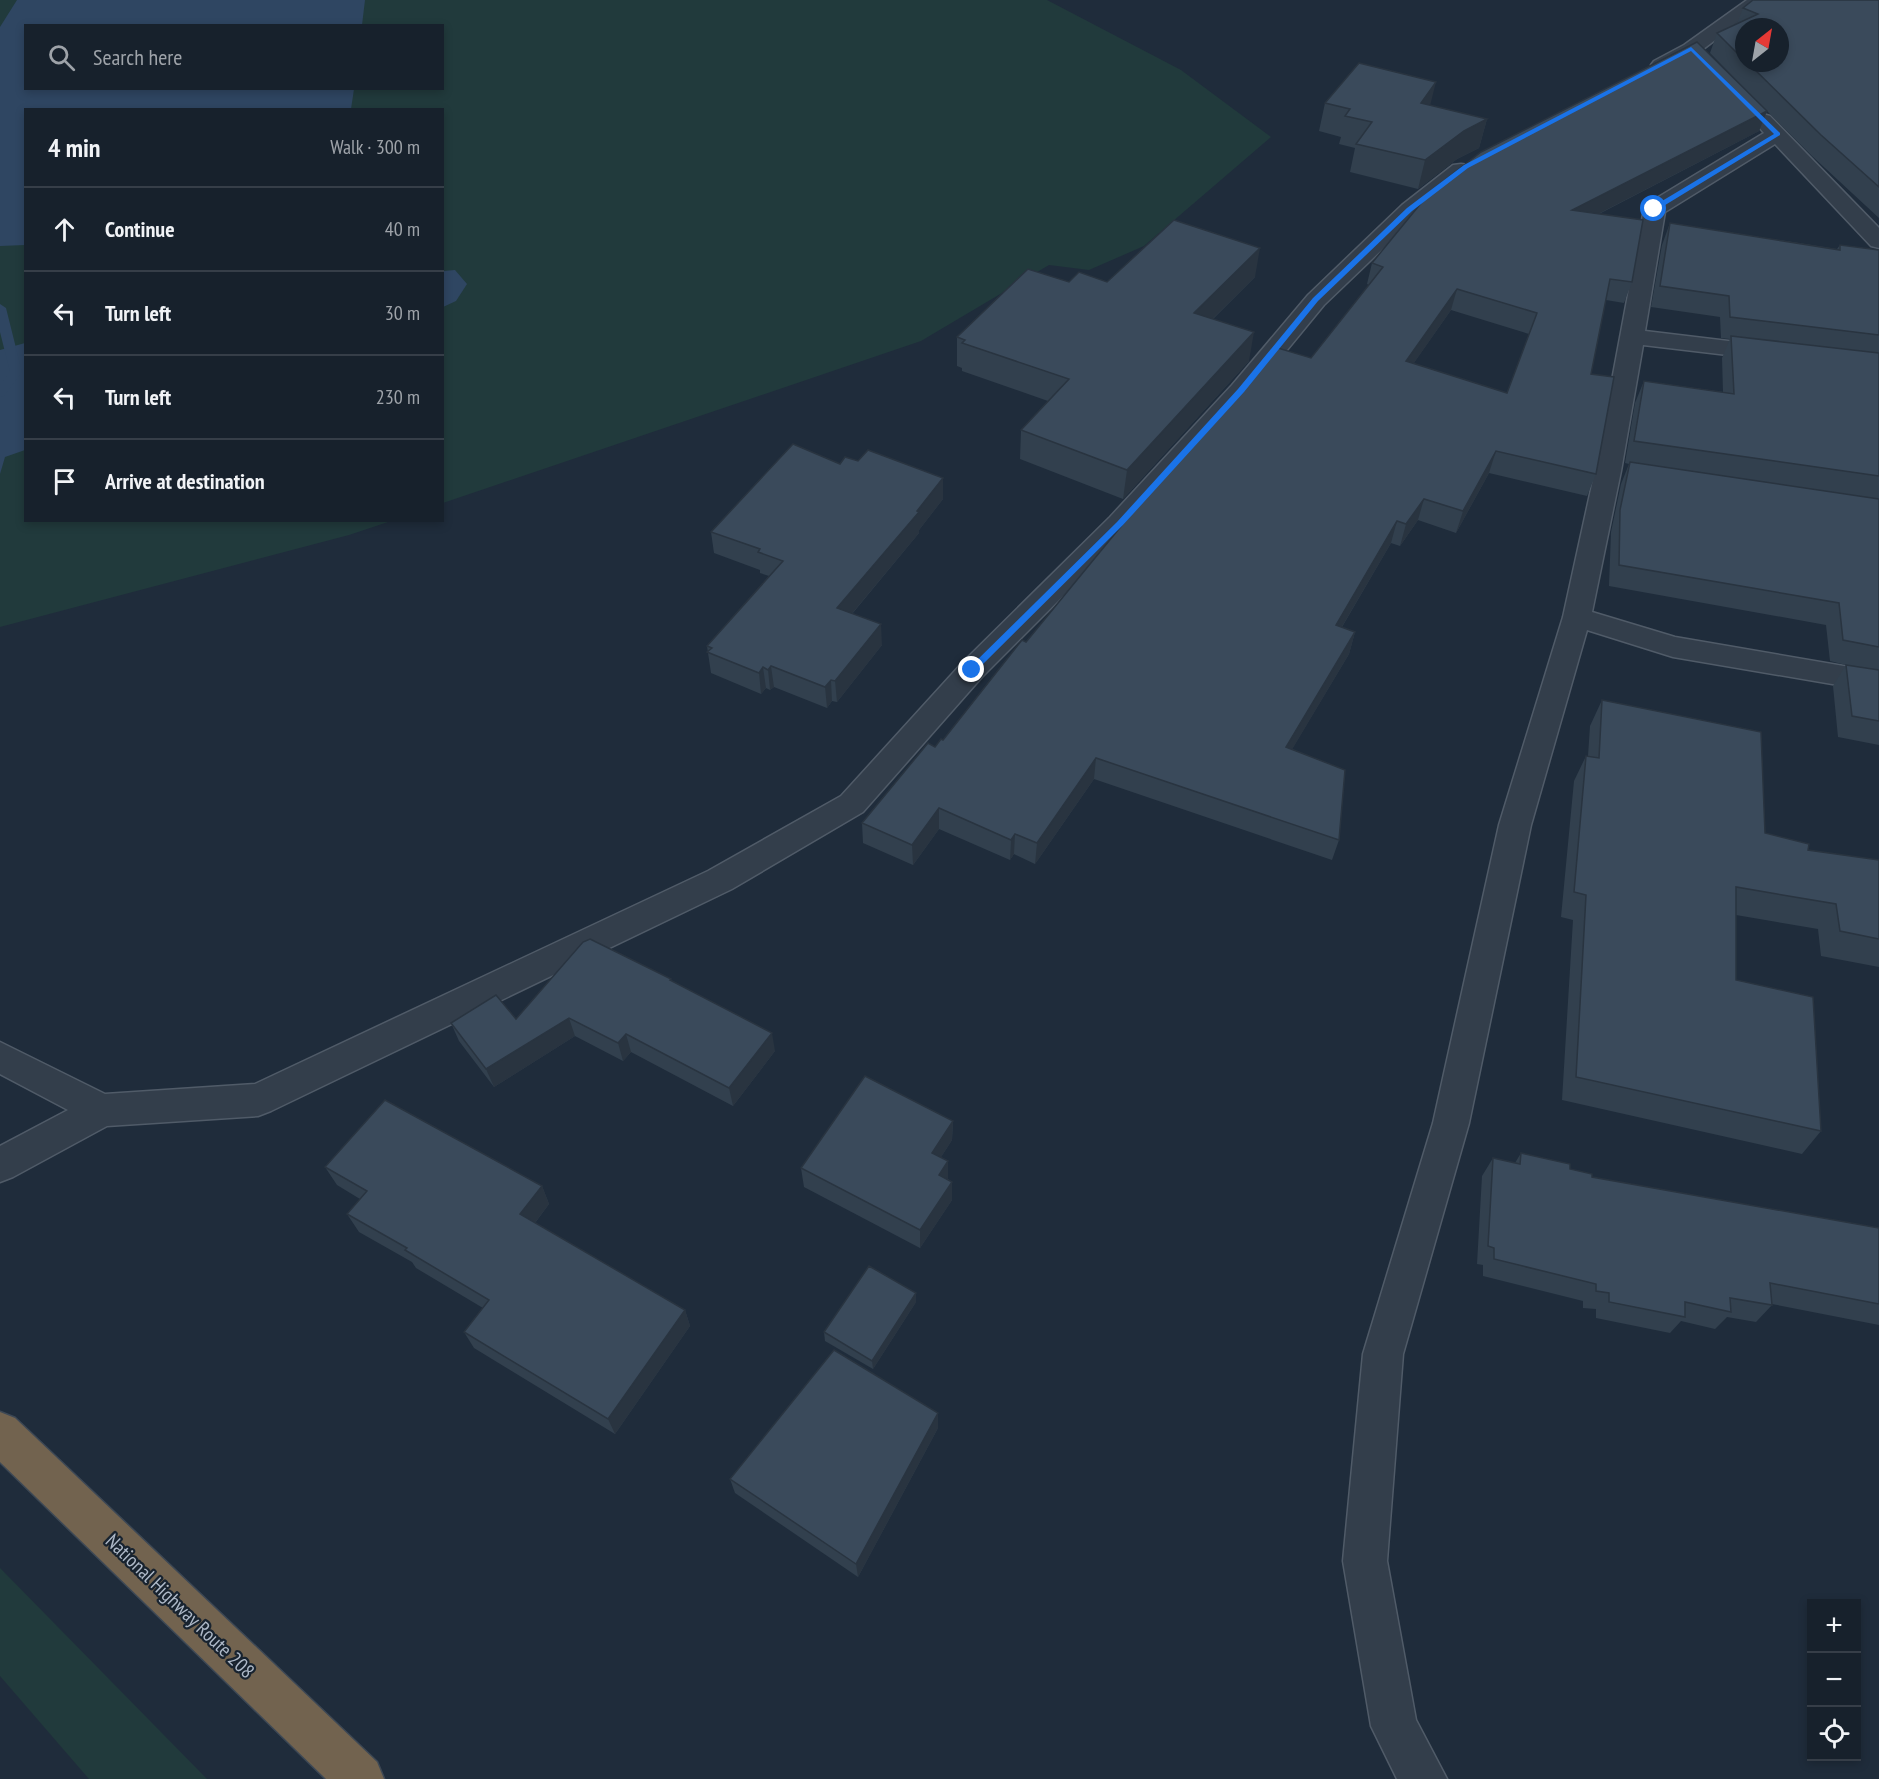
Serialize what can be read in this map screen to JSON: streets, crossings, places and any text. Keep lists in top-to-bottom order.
{
  "streets": {
    "highway": ["National Highway Route 208"]
  },
  "north": "top right",
  "page": {
    "search": "Search here",
    "heading": ["4 min", "Walk · 300 m"],
    "list": [
      ["Continue", "40 m"],
      ["Turn left", "30 m"],
      ["Turn left", "230 m"],
      "Arrive at destination"
    ],
    "map_buttons": ["+", "−"]
  }
}
